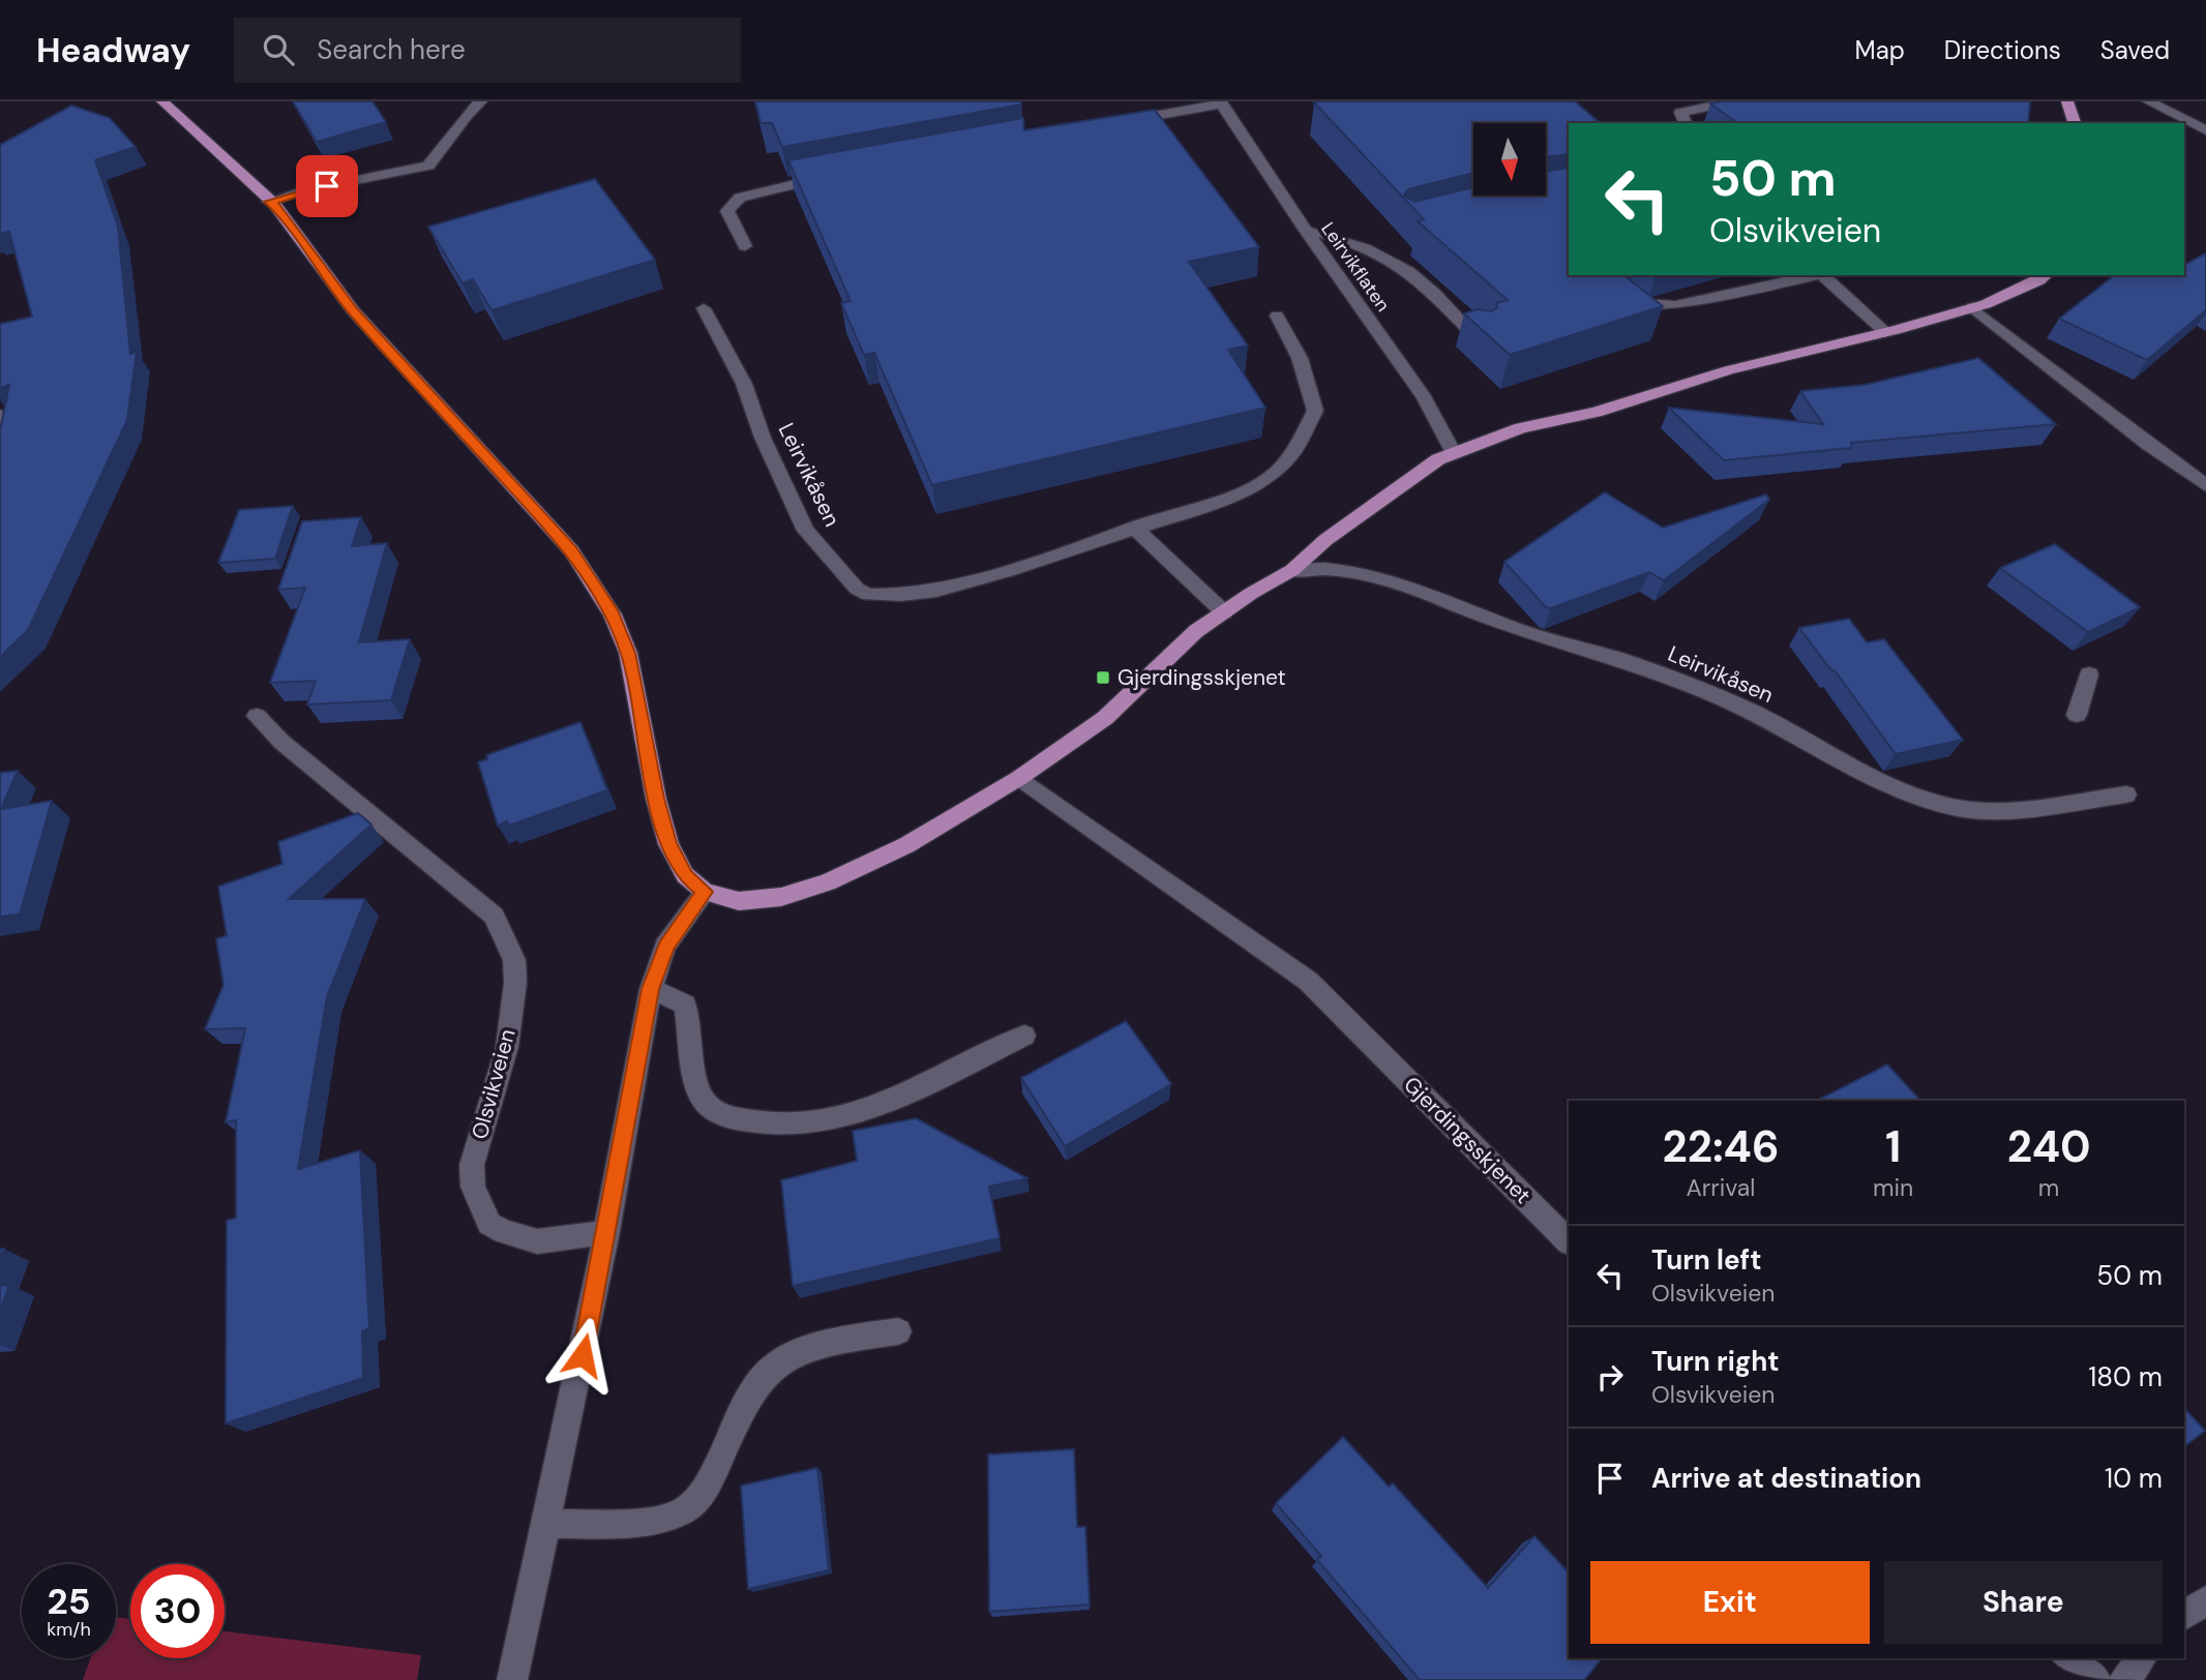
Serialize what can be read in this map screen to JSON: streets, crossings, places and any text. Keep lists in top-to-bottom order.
{
  "streets": {
    "main road": ["Leirvikåsen"],
    "street": ["Leirvikflaten", "Olsvikveien", "Gjerdingsskjenet"]
  },
  "crossings": [
    ["Leirvikflaten", "Leirvikåsen"],
    ["Leirvikåsen", "Gjerdingsskjenet"]
  ],
  "places": {
    "transit": ["Gjerdingsskjenet"]
  },
  "north": "bottom",
  "page": {
    "header": "Headway",
    "search": "Search here",
    "nav": ["Map", "Directions", "Saved"],
    "turn": ["50 m", "Olsvikveien"],
    "eta": [
      "22:46",
      "Arrival",
      "1",
      "min",
      "240",
      "m"
    ],
    "list": [
      {
        "name": "Turn left",
        "note": "Olsvikveien",
        "value": "50 m"
      },
      {
        "name": "Turn right",
        "note": "Olsvikveien",
        "value": "180 m"
      },
      {
        "name": "Arrive at destination",
        "value": "10 m"
      }
    ],
    "buttons": ["Exit", "Share"],
    "speed": "25 km/h",
    "limit": "30"
  }
}
